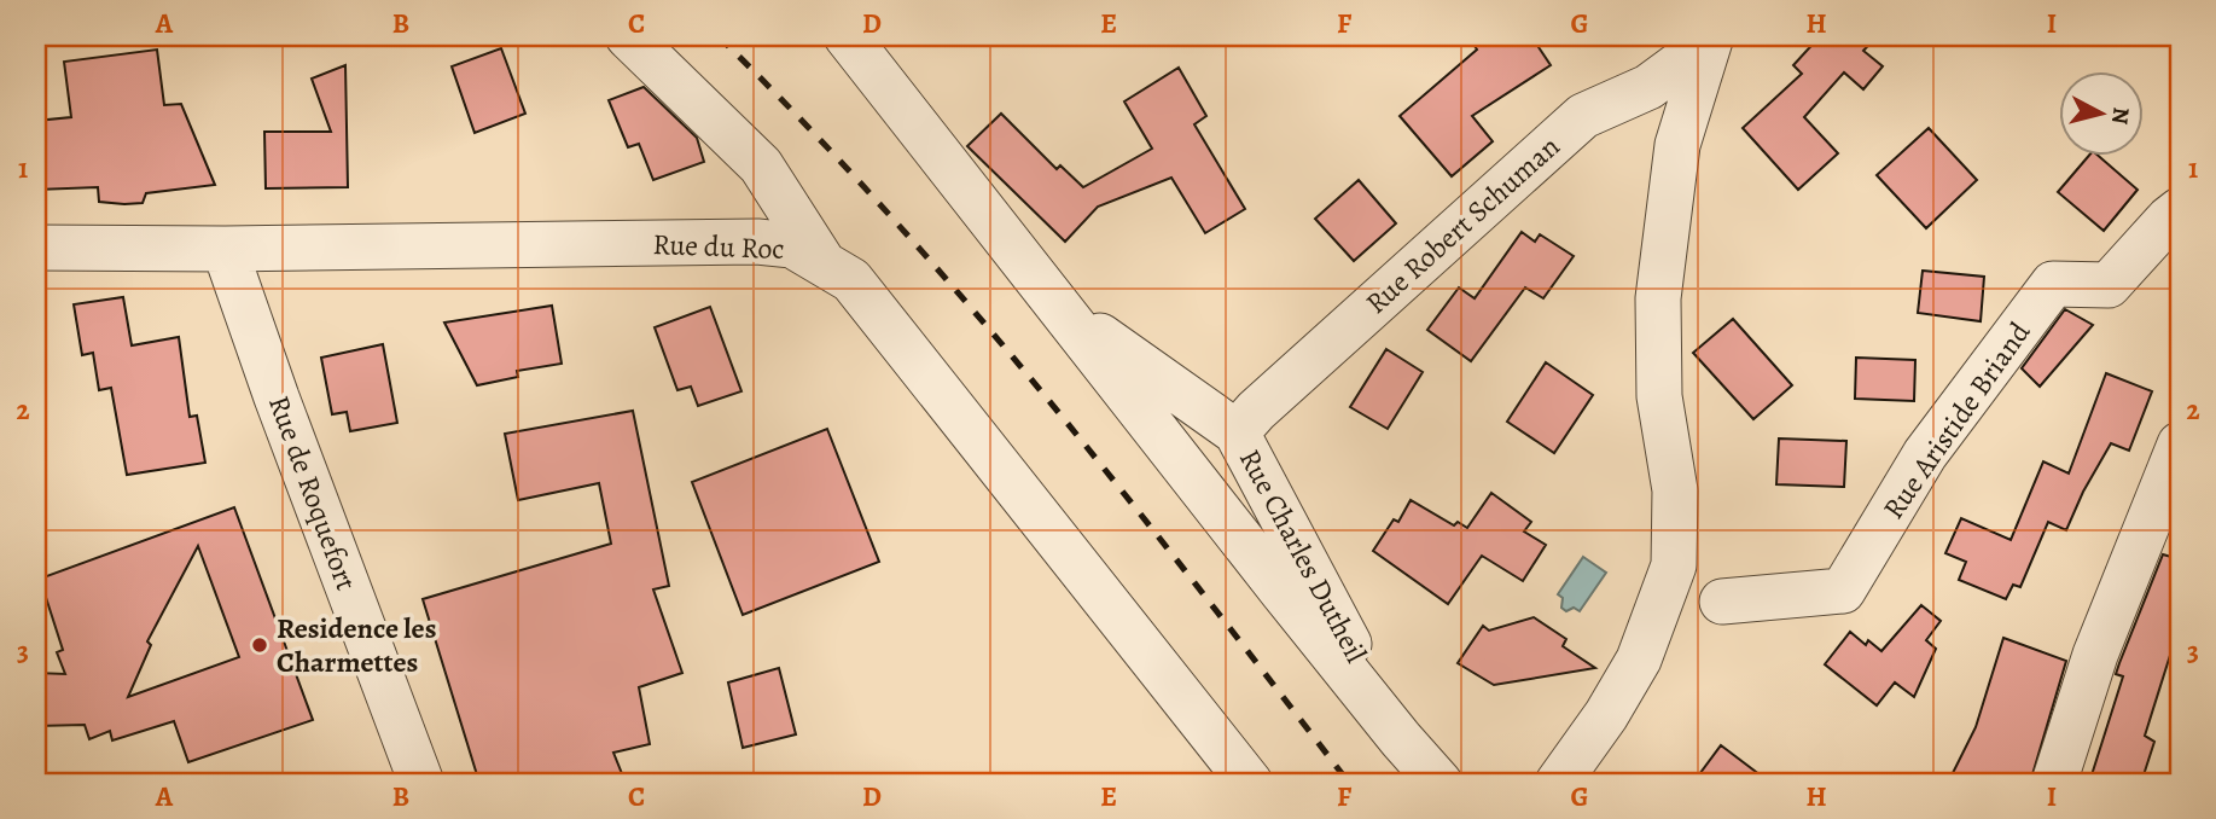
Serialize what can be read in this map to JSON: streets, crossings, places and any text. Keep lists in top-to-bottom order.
{
  "streets": {
    "street": [
      "Rue Robert Schuman",
      "Rue du Roc",
      "Rue Aristide Briand",
      "Rue de Roquefort",
      "Rue Charles Dutheil"
    ]
  },
  "crossings": [
    ["Rue Robert Schuman", "Rue Charles Dutheil"],
    ["Rue du Roc", "Rue de Roquefort"]
  ],
  "places": ["Residence les Charmettes"],
  "north": "right",
  "grid": {
    "columns": [
      "A",
      "B",
      "C",
      "D",
      "E",
      "F",
      "G",
      "H",
      "I"
    ],
    "rows": ["1", "2", "3"]
  }
}
